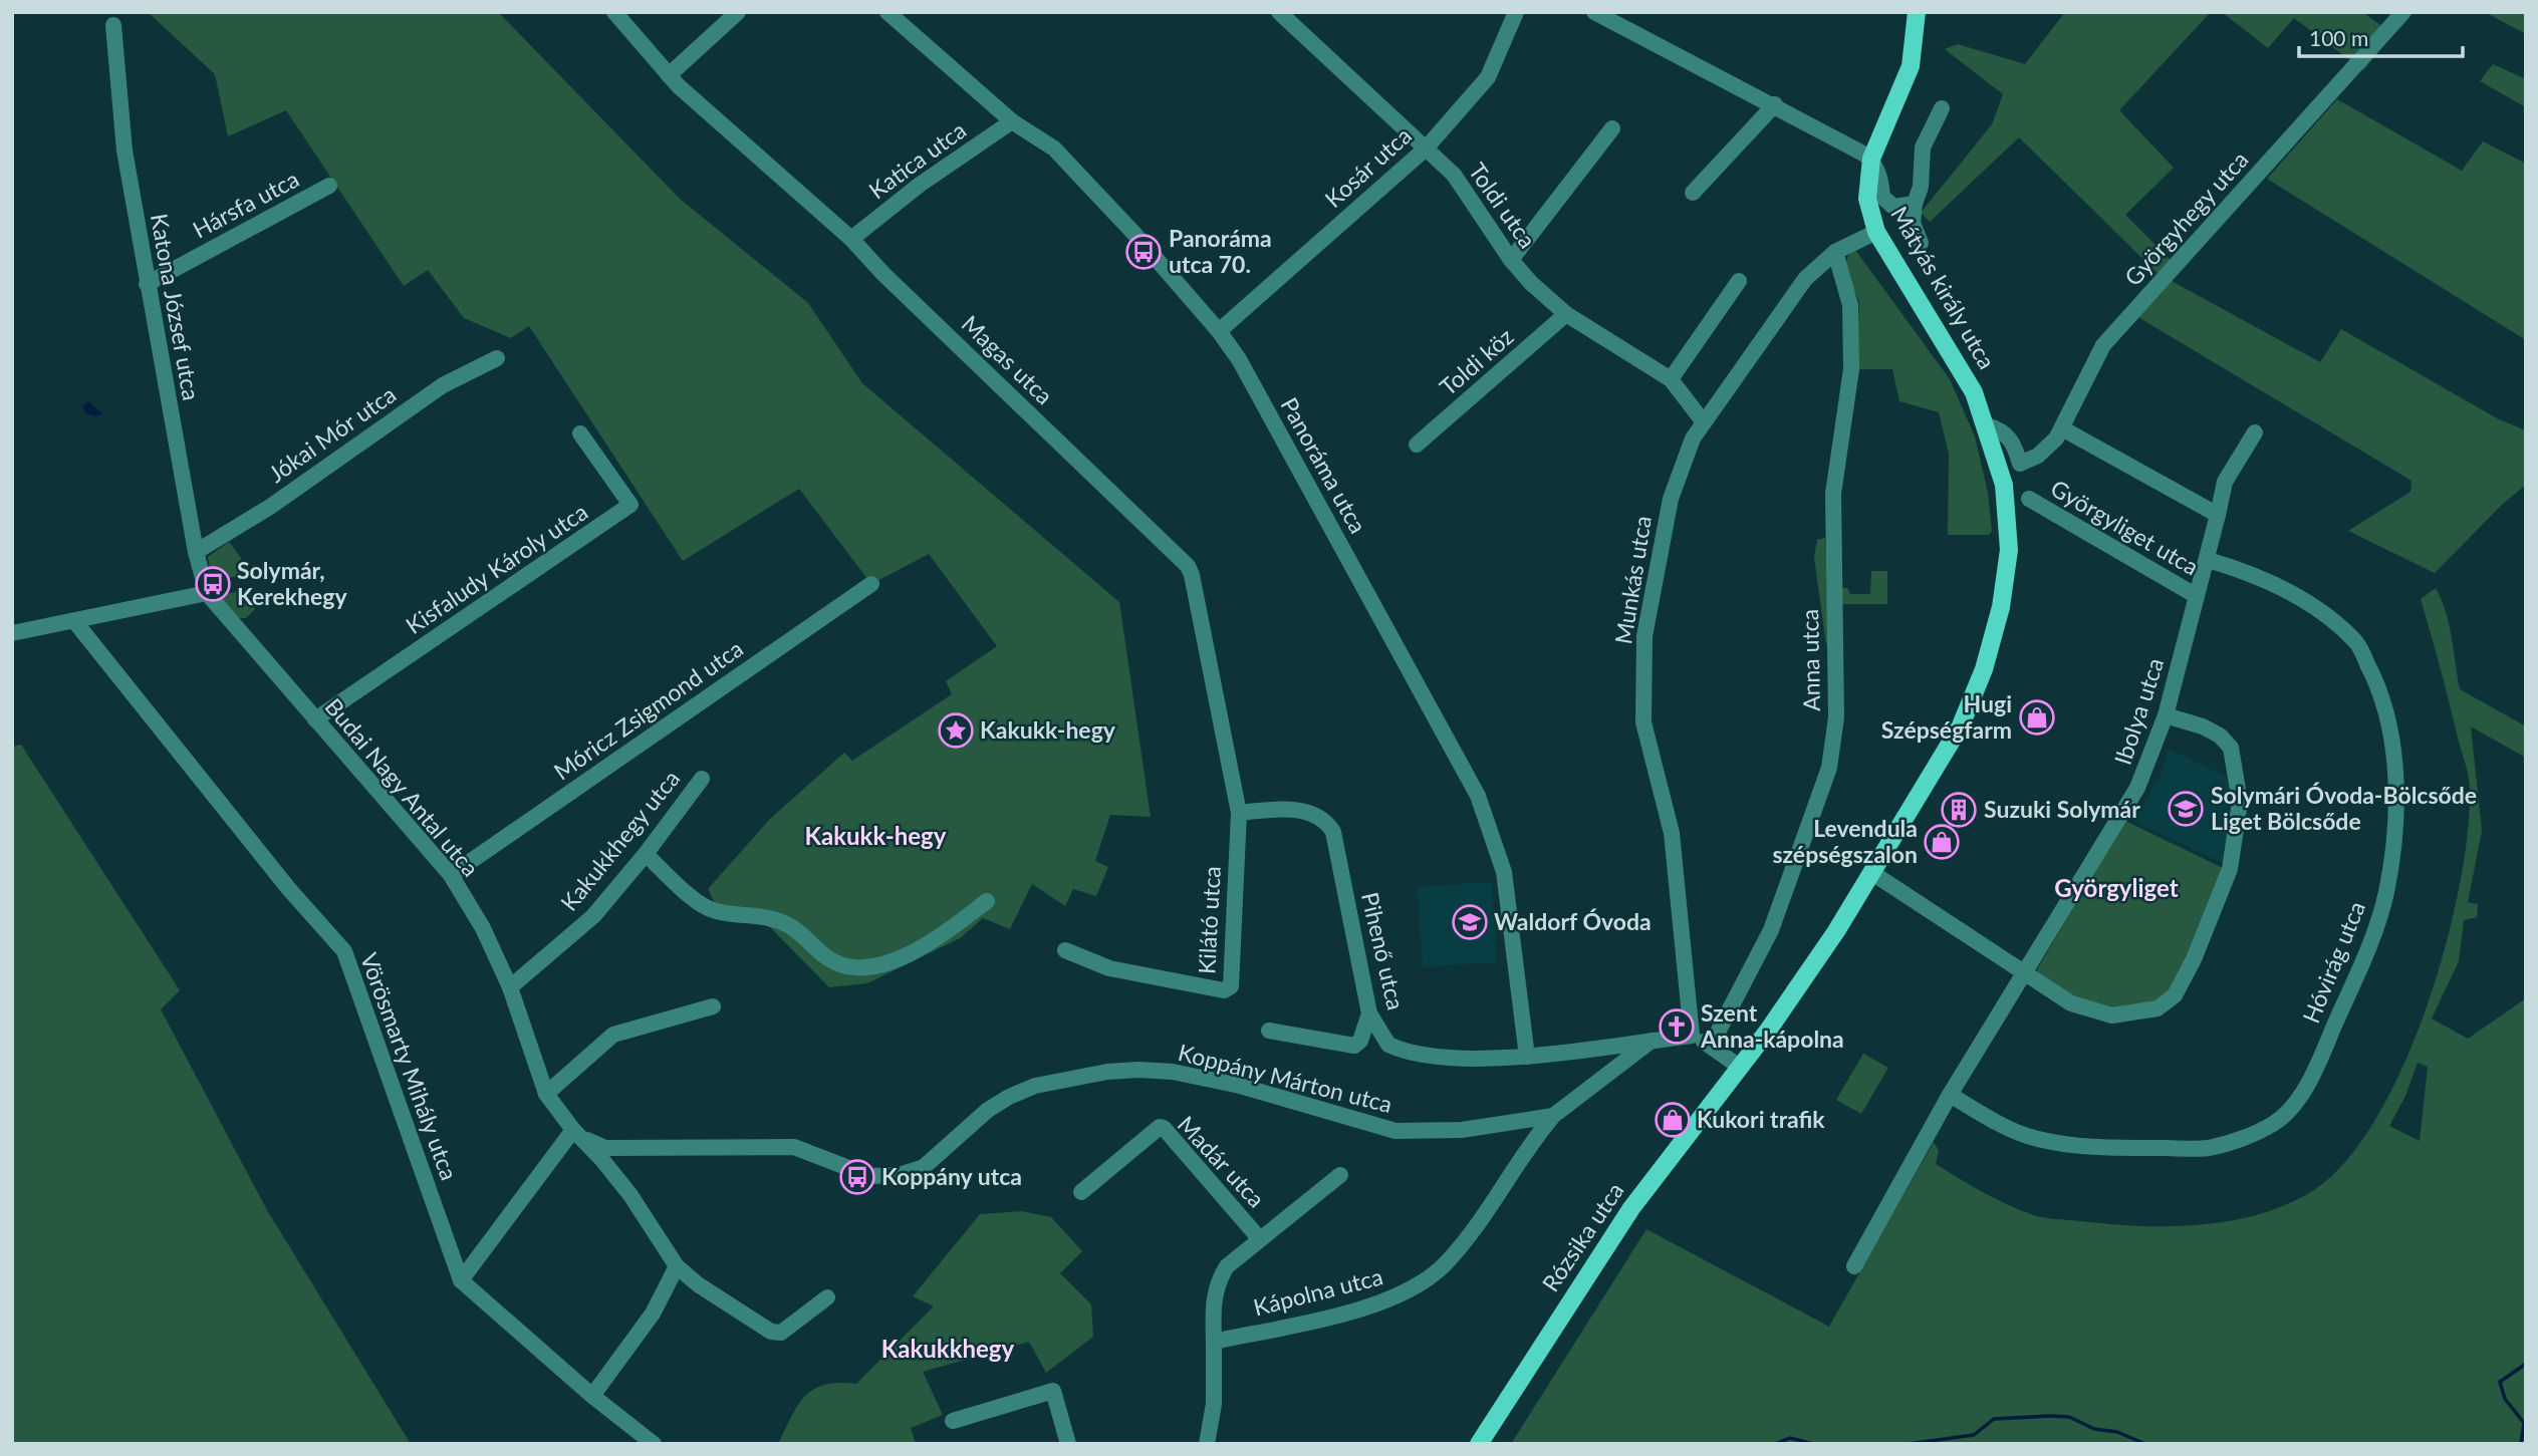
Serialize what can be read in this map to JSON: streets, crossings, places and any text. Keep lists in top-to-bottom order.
{
  "streets": {
    "main road": ["Mátyás király utca", "Rózsika utca"],
    "street": [
      "Katica utca",
      "Kosár utca",
      "Hársfa utca",
      "Toldi utca",
      "Györgyhegy utca",
      "Katona József utca",
      "Magas utca",
      "Toldi köz",
      "Jókai Mór utca",
      "Panoráma utca",
      "Györgyliget utca",
      "Kisfaludy Károly utca",
      "Munkás utca",
      "Anna utca",
      "Móricz Zsigmond utca",
      "Ibolya utca",
      "Budai Nagy Antal utca",
      "Kakukkhegy utca",
      "Kilátó utca",
      "Pihenő utca",
      "Hóvirág utca",
      "Vörösmarty Mihály utca",
      "Koppány Márton utca",
      "Madár utca",
      "Kápolna utca"
    ]
  },
  "crossings": [
    ["Katica utca", "Magas utca"],
    ["Katica utca", "Panoráma utca"],
    ["Kosár utca", "Toldi utca"],
    ["Kosár utca", "Panoráma utca"],
    ["Hársfa utca", "Katona József utca"],
    ["Toldi utca", "Toldi köz"],
    ["Toldi utca", "Munkás utca"],
    ["Györgyhegy utca", "Mátyás király utca"],
    ["Mátyás király utca", "Munkás utca"],
    ["Mátyás király utca", "Rózsika utca"],
    ["Katona József utca", "Jókai Mór utca"],
    ["Katona József utca", "Budai Nagy Antal utca"],
    ["Magas utca", "Kilátó utca"],
    ["Magas utca", "Pihenő utca"],
    ["Panoráma utca", "Pihenő utca"],
    ["Györgyliget utca", "Ibolya utca"],
    ["Györgyliget utca", "Hóvirág utca"],
    ["Kisfaludy Károly utca", "Budai Nagy Antal utca"],
    ["Munkás utca", "Anna utca"],
    ["Munkás utca", "Pihenő utca"],
    ["Móricz Zsigmond utca", "Budai Nagy Antal utca"],
    ["Ibolya utca", "Hóvirág utca"],
    ["Budai Nagy Antal utca", "Kakukkhegy utca"],
    ["Budai Nagy Antal utca", "Koppány Márton utca"],
    ["Kilátó utca", "Pihenő utca"],
    ["Pihenő utca", "Koppány Márton utca"],
    ["Koppány Márton utca", "Kápolna utca"]
  ],
  "districts": ["Kakukk-hegy", "Györgyliget", "Kakukkhegy"],
  "places": {
    "bus stop": ["Panoráma utca 70.", "Solymár, Kerekhegy", "Koppány utca"],
    "shop": ["Hugi Szépségfarm", "Levendula szépségszalon", "Kukori trafik"],
    "place": ["Kakukk-hegy"],
    "school or university": ["Solymári Óvoda-Bölcsőde Liget Bölcsőde", "Waldorf Óvoda"],
    "building": ["Suzuki Solymár"],
    "church": ["Szent Anna-kápolna"]
  },
  "scale_bar": "100 m"
}
